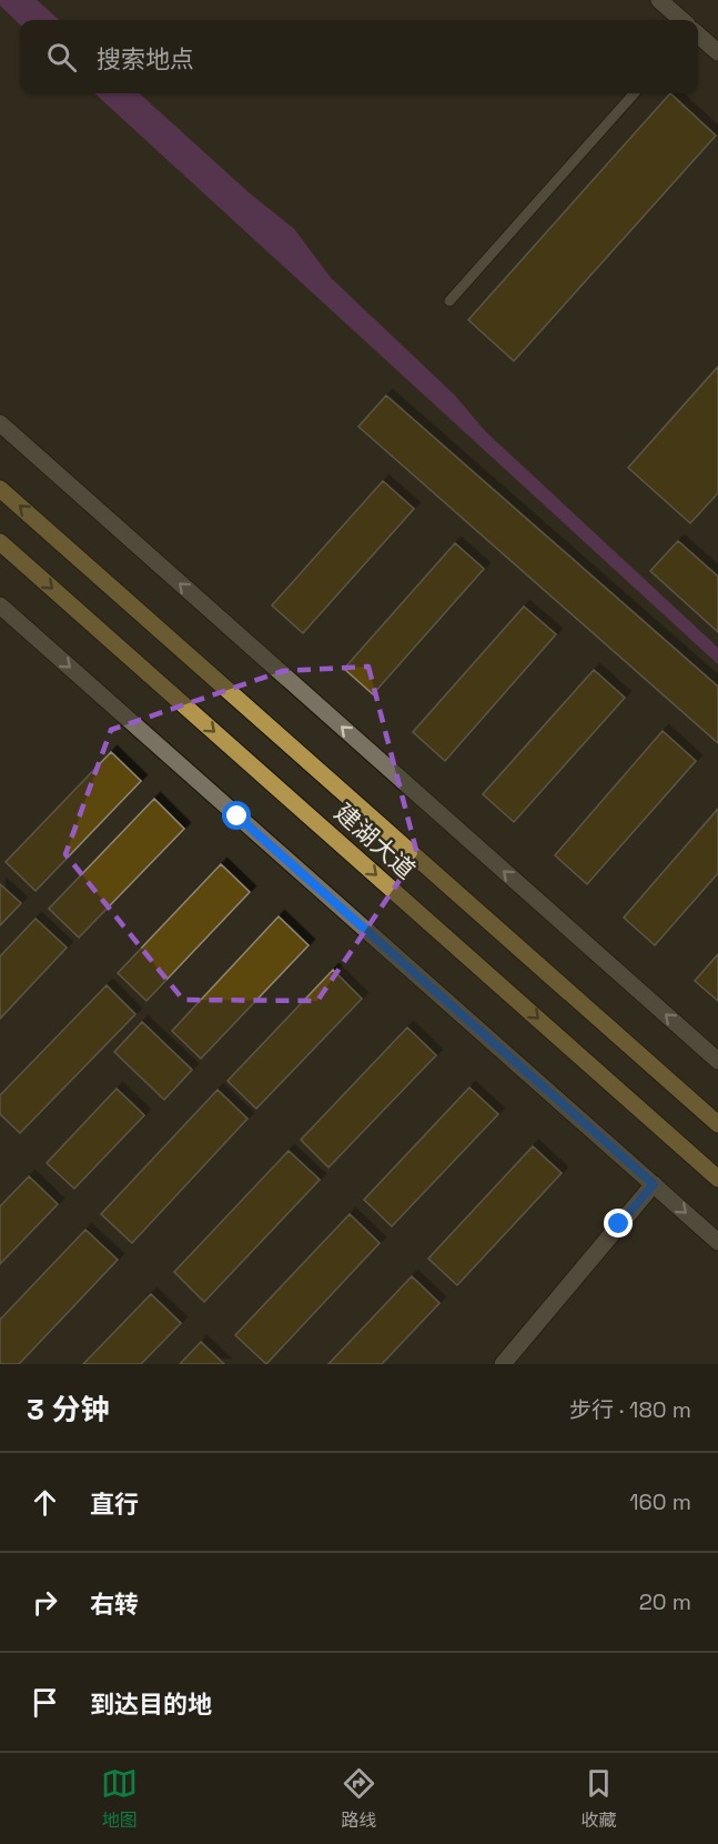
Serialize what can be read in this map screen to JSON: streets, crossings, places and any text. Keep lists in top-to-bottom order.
{
  "streets": {
    "main road": ["建湖大道"]
  },
  "page": {
    "search": "搜索地点",
    "heading": ["3 分钟", "步行 · 180 m"],
    "list": [
      ["直行", "160 m"],
      ["右转", "20 m"],
      "到达目的地"
    ],
    "nav": ["地图", "路线", "收藏"]
  }
}
